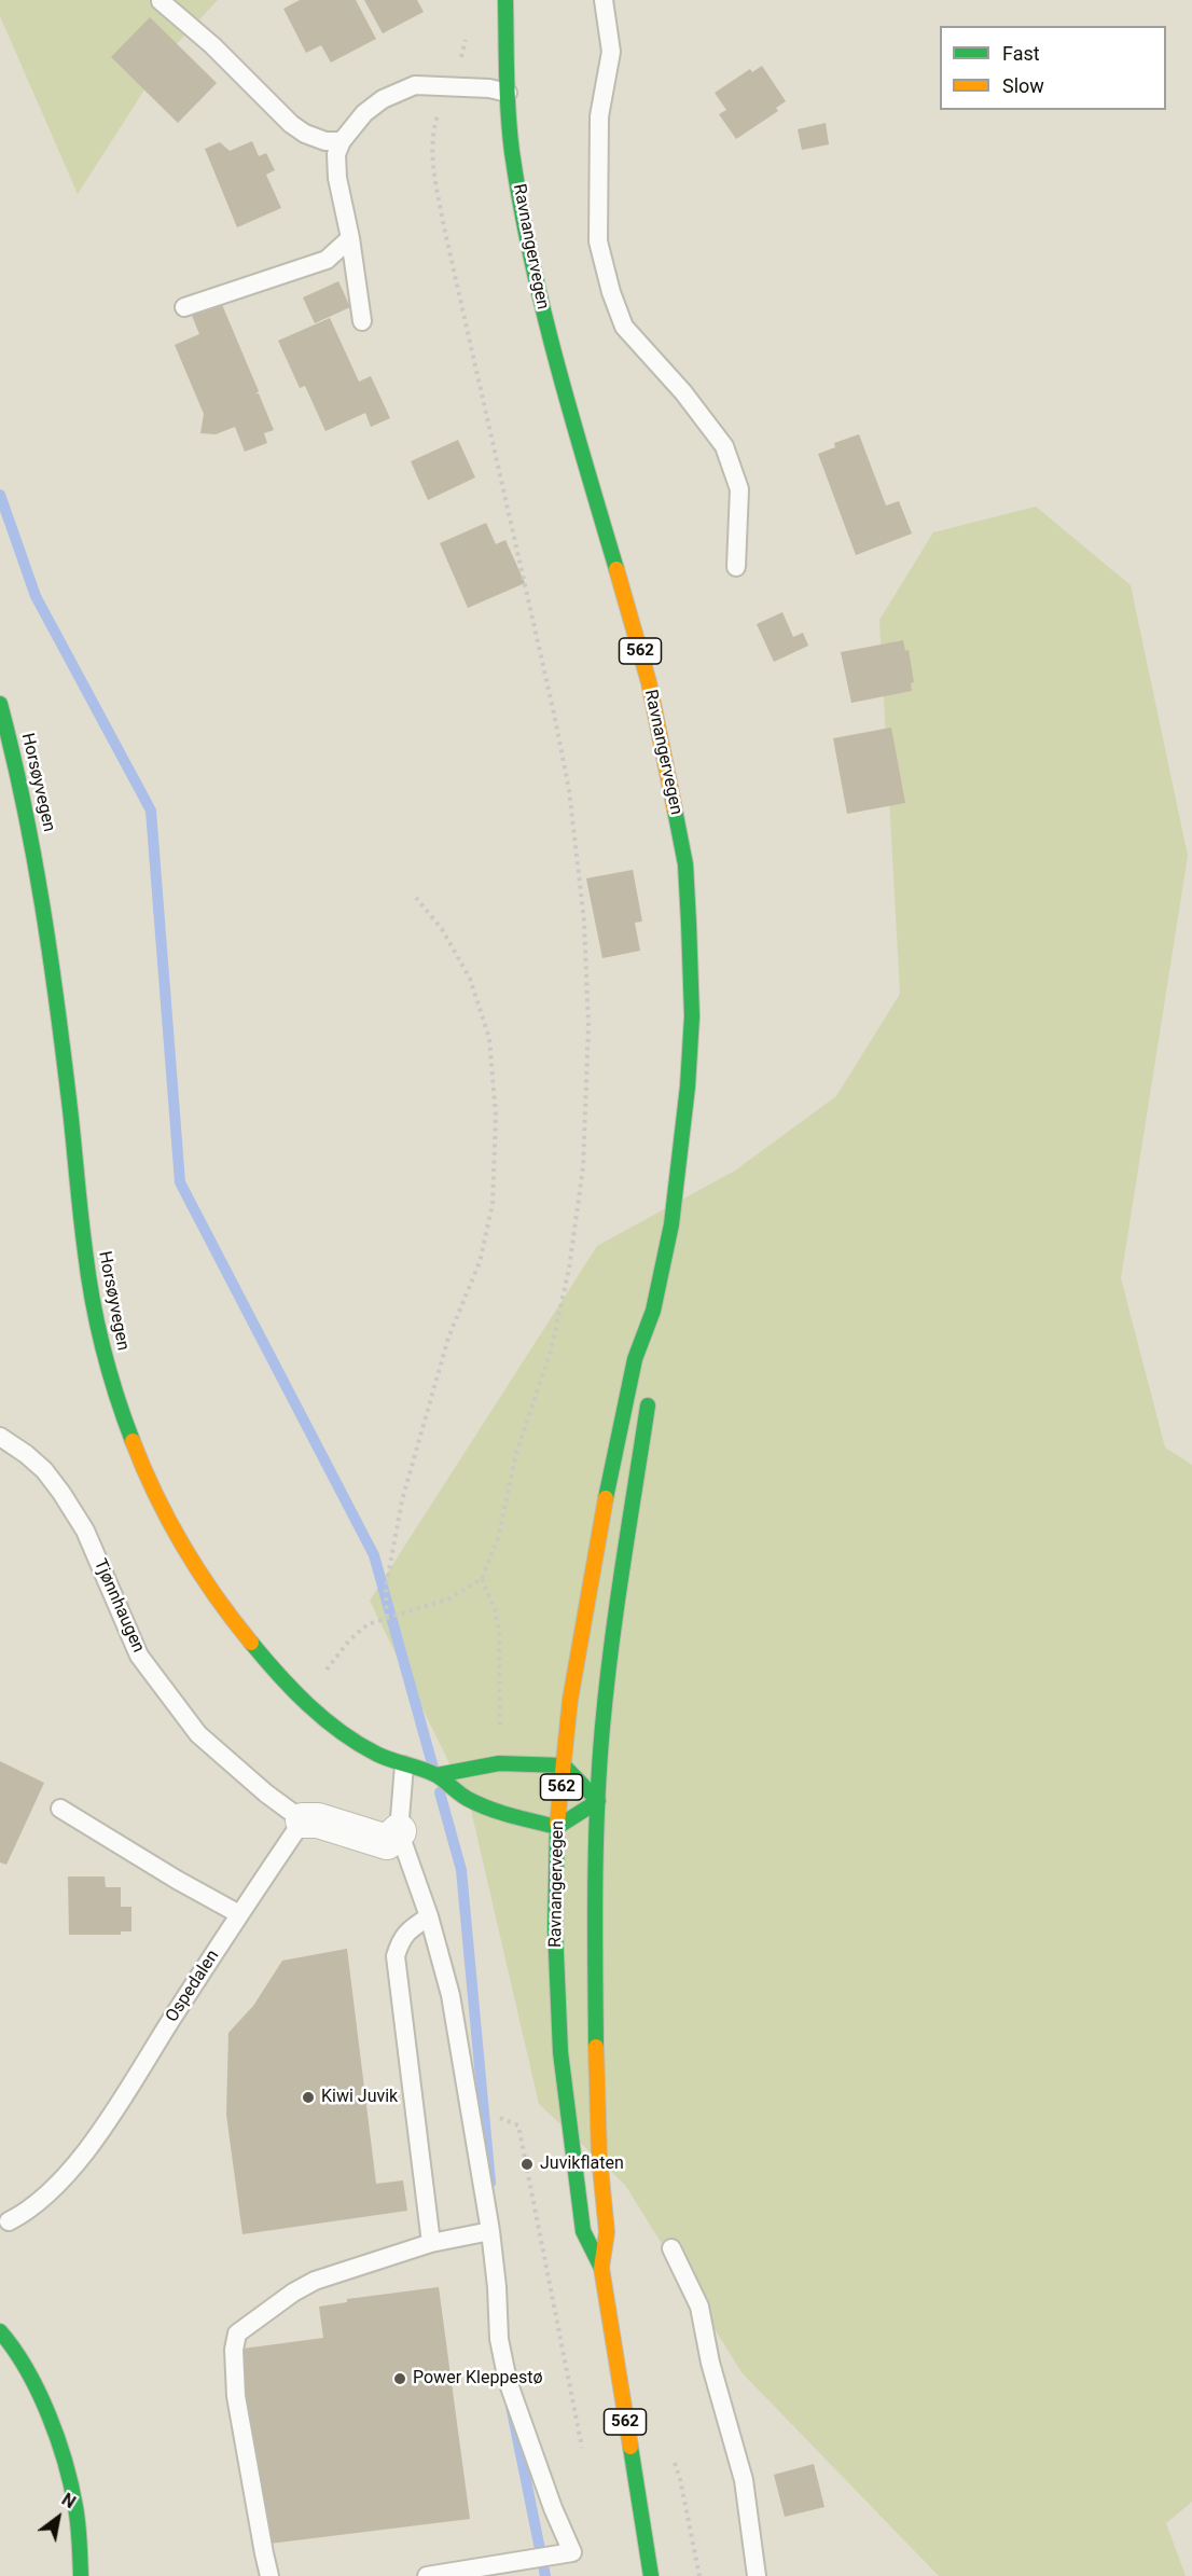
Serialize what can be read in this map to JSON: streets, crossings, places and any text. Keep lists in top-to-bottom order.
{
  "streets": {
    "main road": ["Ravnangervegen", "562", "Horsøyvegen"],
    "lane": ["Tjønnhaugen", "Ospedalen"]
  },
  "crossings": [
    ["Ravnangervegen", "Horsøyvegen"],
    ["Tjønnhaugen", "Ospedalen"]
  ],
  "places": ["Kiwi Juvik", "Juvikflaten", "Power Kleppestø"],
  "legend": ["Fast", "Slow"],
  "north": "top right"
}
